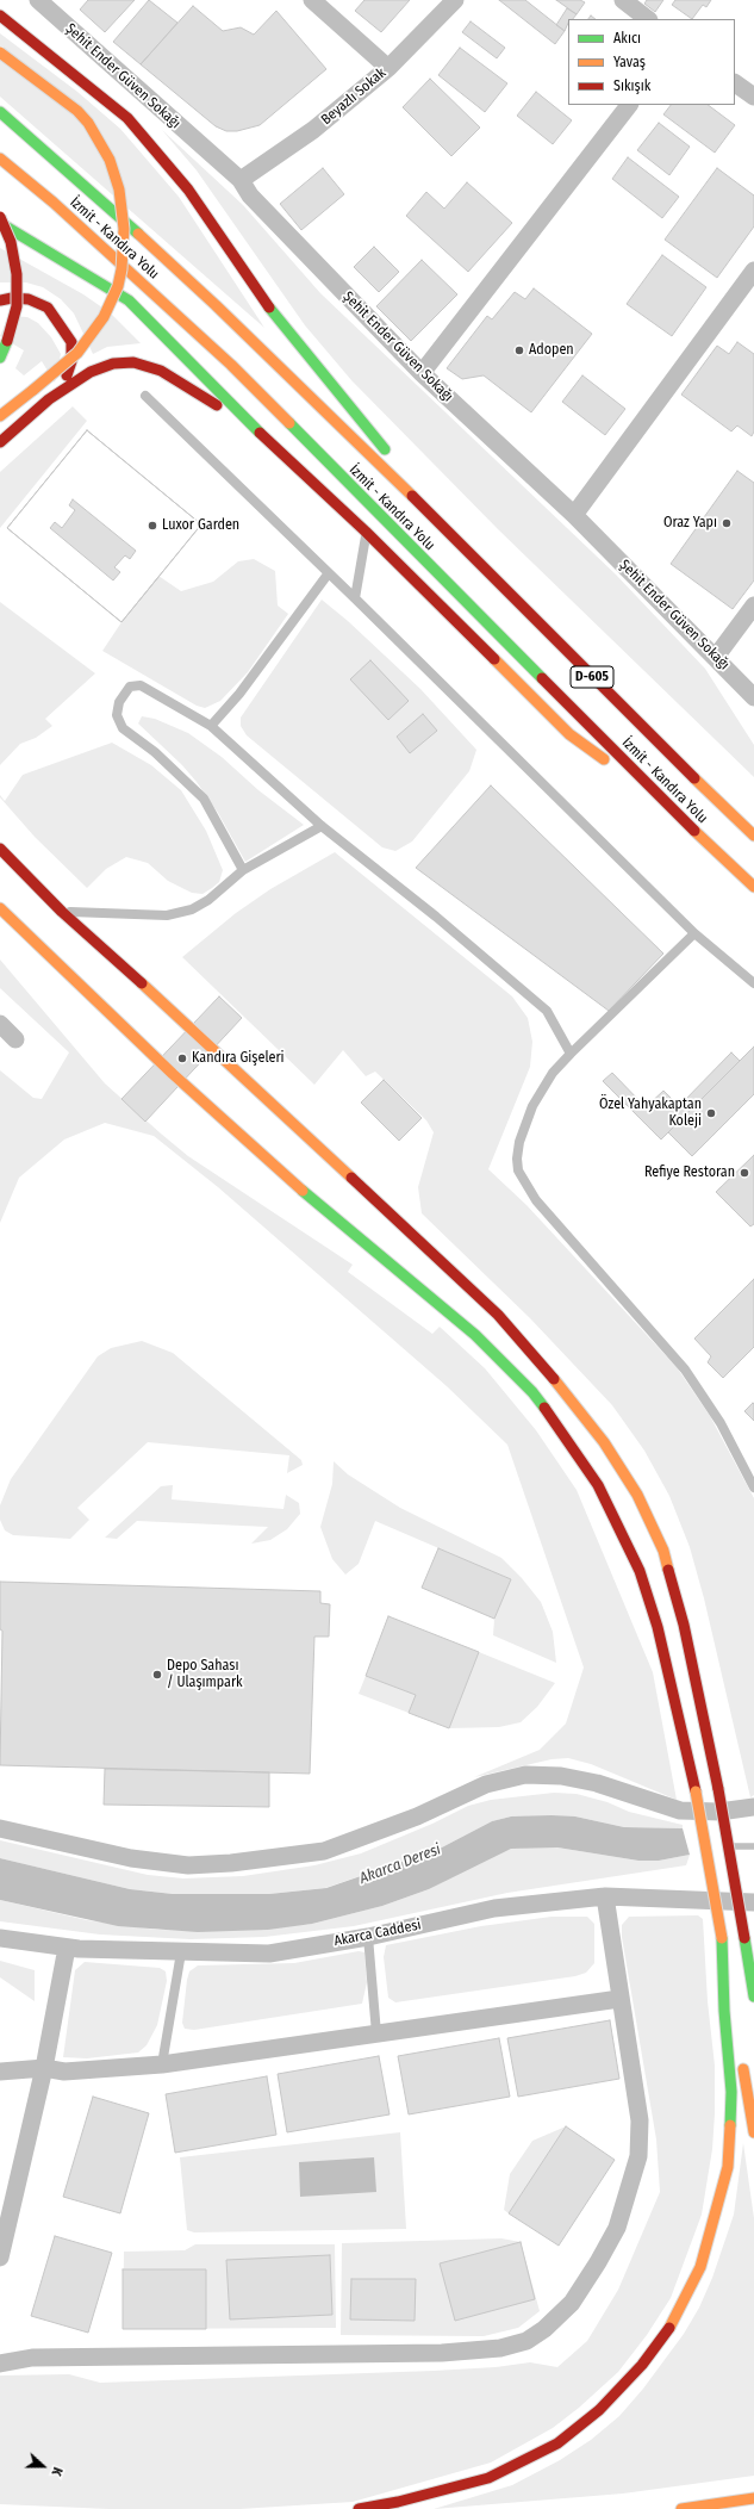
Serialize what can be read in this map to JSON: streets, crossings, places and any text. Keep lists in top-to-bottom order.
{
  "streets": {
    "highway": ["İzmit - Kandıra Yolu", "D-605"],
    "street": ["Şehit Ender Güven Sokağı", "Beyazlı Sokak", "Akarca Caddesi"]
  },
  "crossings": [
    ["Şehit Ender Güven Sokağı", "Beyazlı Sokak"]
  ],
  "water": ["Akarca Deresi"],
  "places": [
    "Adopen",
    "Oraz Yapı",
    "Luxor Garden",
    "Kandıra Gişeleri",
    "Özel Yahyakaptan Koleji",
    "Refiye Restoran",
    "Depo Sahası / Ulaşımpark"
  ],
  "legend": ["Akıcı", "Yavaş", "Sıkışık"],
  "north": "right"
}
